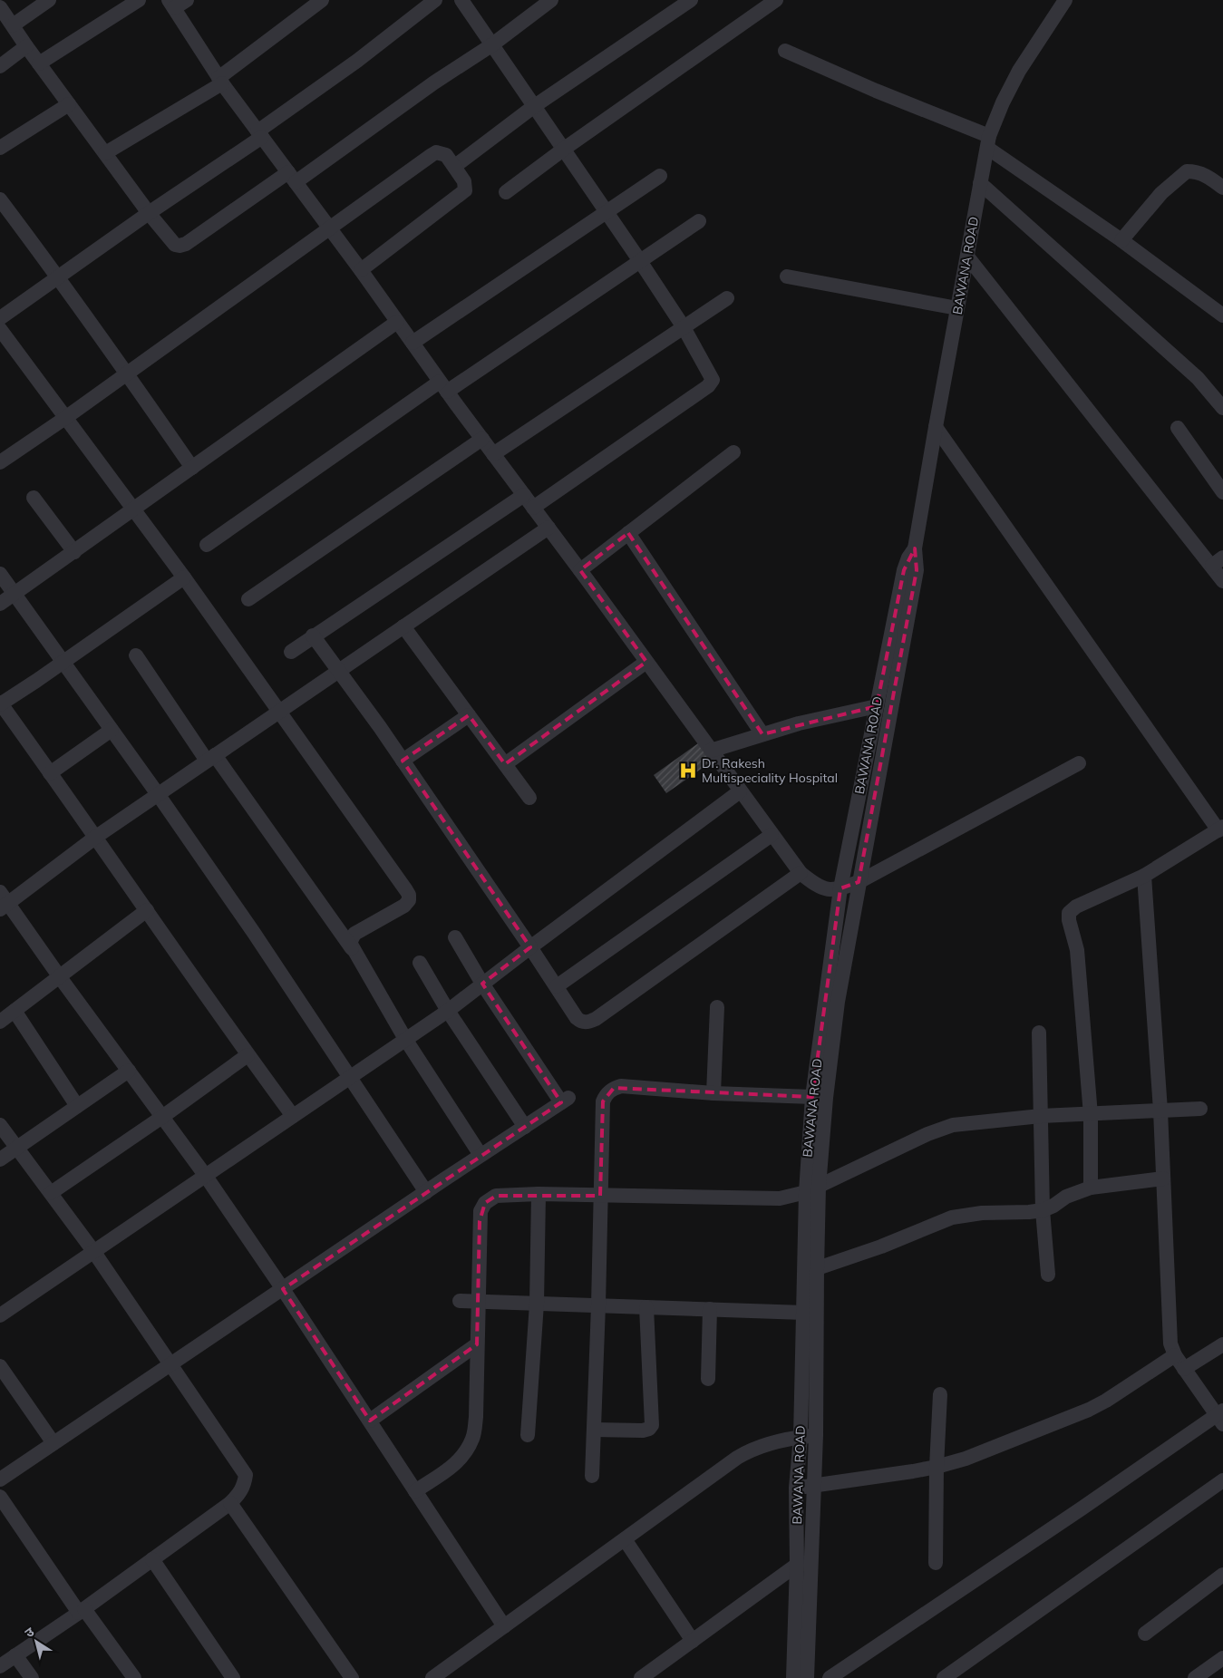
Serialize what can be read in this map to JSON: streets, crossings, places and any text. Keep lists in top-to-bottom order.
{
  "streets": {
    "street": ["BAWANA ROAD"]
  },
  "places": {
    "hospital": ["Dr. Rakesh Multispeciality Hospital"]
  },
  "north": "top left"
}
